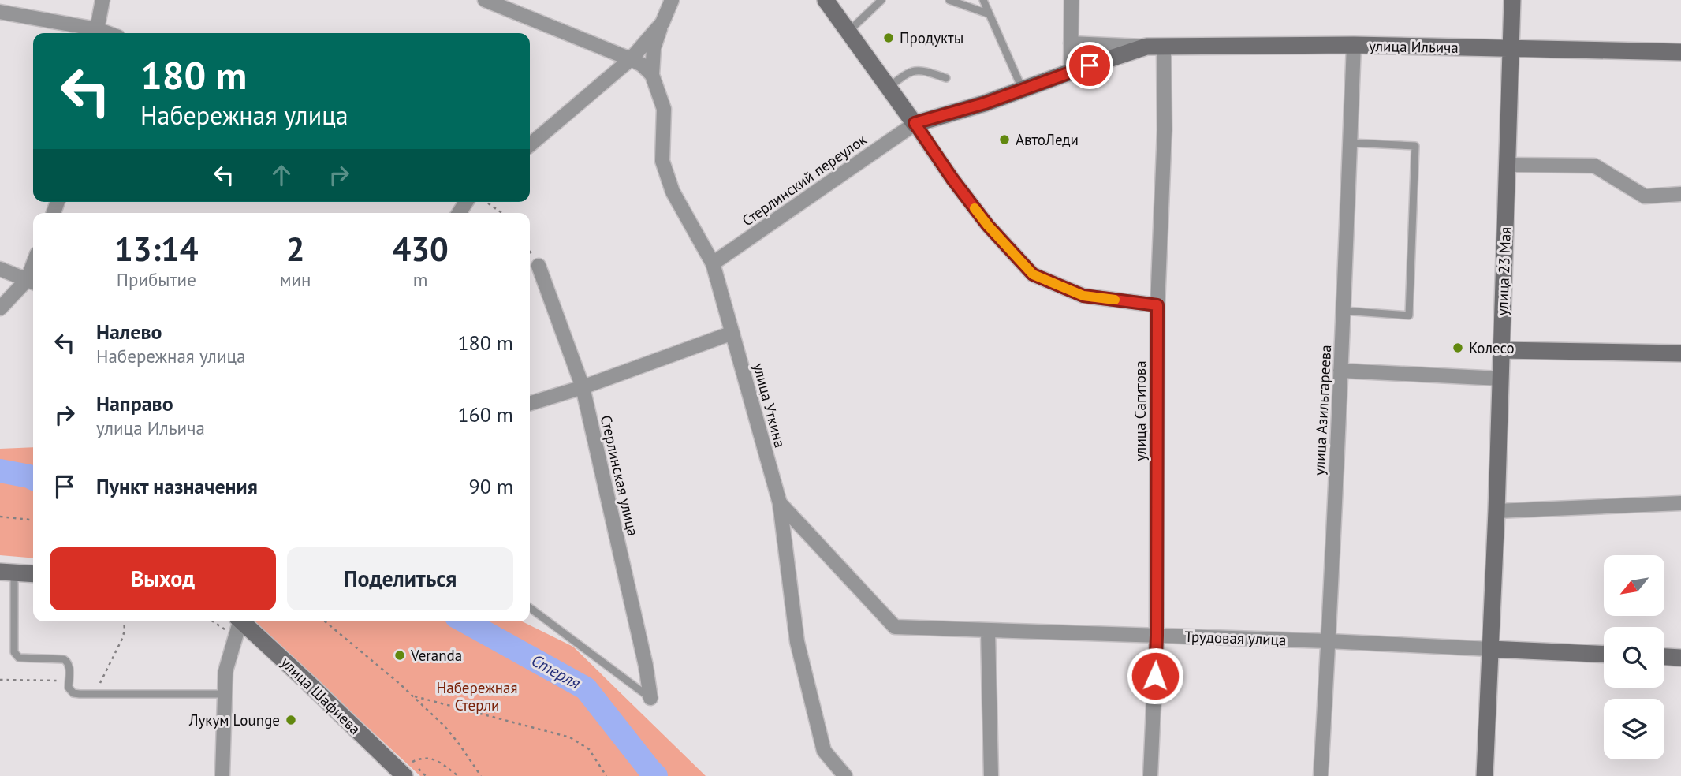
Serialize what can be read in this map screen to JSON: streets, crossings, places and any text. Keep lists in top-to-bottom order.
{
  "streets": {
    "main road": [
      "улица Ильича",
      "улица 23 Мая",
      "Трудовая улица",
      "улица Шафиева"
    ],
    "street": [
      "Стерлинский переулок",
      "улица Уткина",
      "улица Азильгареева",
      "улица Сагитова",
      "Стерлинская улица"
    ]
  },
  "crossings": [
    ["улица Ильича", "Стерлинский переулок"],
    ["улица Ильича", "улица 23 Мая"],
    ["улица Ильича", "улица Азильгареева"],
    ["улица Ильича", "улица Сагитова"],
    ["Стерлинский переулок", "улица Уткина"],
    ["улица 23 Мая", "Трудовая улица"],
    ["улица Уткина", "Трудовая улица"],
    ["улица Азильгареева", "Трудовая улица"],
    ["улица Сагитова", "Трудовая улица"]
  ],
  "water": ["Стерля"],
  "parks": ["Набережная Стерли"],
  "places": [
    "Продукты",
    "АвтоЛеди",
    "Колесо",
    "Veranda",
    "Лукум Lounge"
  ],
  "north": "bottom left",
  "page": {
    "turn": ["180 m", "Набережная улица"],
    "eta": [
      "13:14",
      "Прибытие",
      "2",
      "мин",
      "430",
      "m"
    ],
    "list": [
      {
        "name": "Налево",
        "note": "Набережная улица",
        "value": "180 m"
      },
      {
        "name": "Направо",
        "note": "улица Ильича",
        "value": "160 m"
      },
      {
        "name": "Пункт назначения",
        "value": "90 m"
      }
    ],
    "buttons": ["Выход", "Поделиться"]
  }
}
